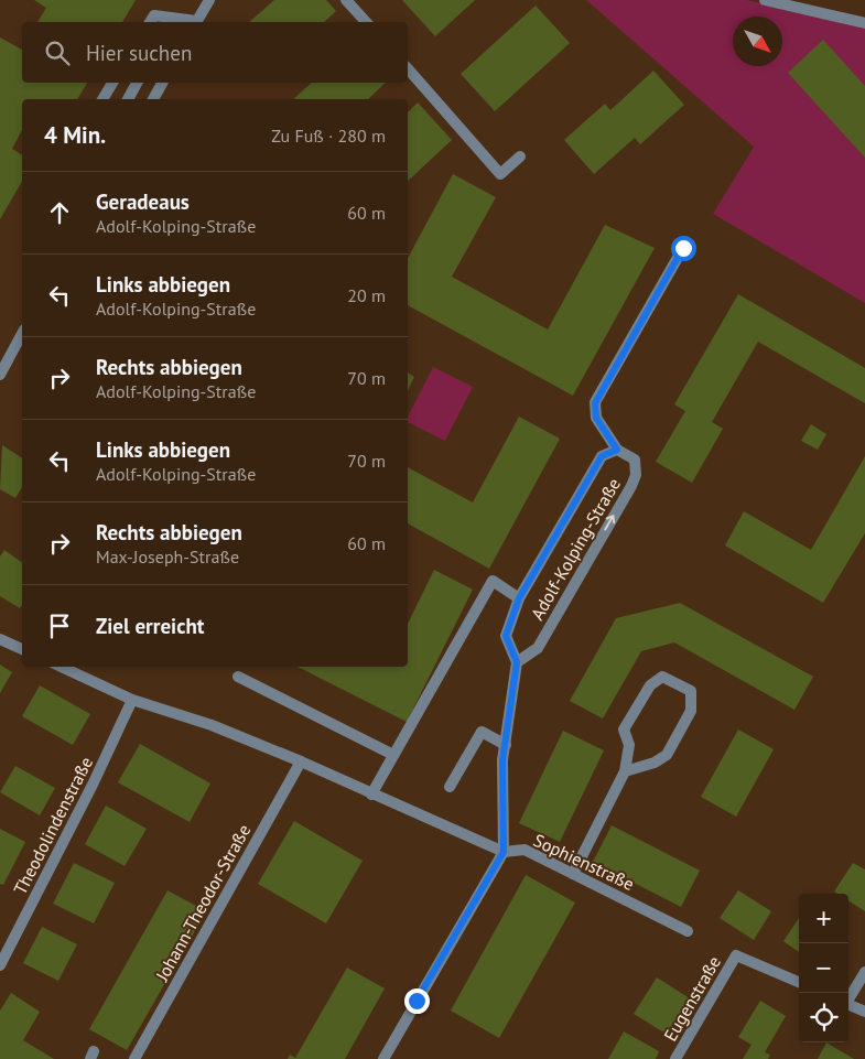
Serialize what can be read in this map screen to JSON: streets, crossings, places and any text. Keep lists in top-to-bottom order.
{
  "streets": {
    "street": [
      "Adolf-Kolping-Straße",
      "Theodolindenstraße",
      "Sophienstraße",
      "Johann-Theodor-Straße",
      "Eugenstraße"
    ]
  },
  "crossings": [
    ["Theodolindenstraße", "Sophienstraße"],
    ["Sophienstraße", "Johann-Theodor-Straße"]
  ],
  "north": "bottom right",
  "page": {
    "search": "Hier suchen",
    "heading": ["4 Min.", "Zu Fuß · 280 m"],
    "list": [
      ["Geradeaus", "Adolf-Kolping-Straße", "60 m"],
      ["Links abbiegen", "Adolf-Kolping-Straße", "20 m"],
      ["Rechts abbiegen", "Adolf-Kolping-Straße", "70 m"],
      ["Links abbiegen", "Adolf-Kolping-Straße", "70 m"],
      ["Rechts abbiegen", "Max-Joseph-Straße", "60 m"],
      "Ziel erreicht"
    ],
    "map_buttons": ["+", "−"]
  }
}
